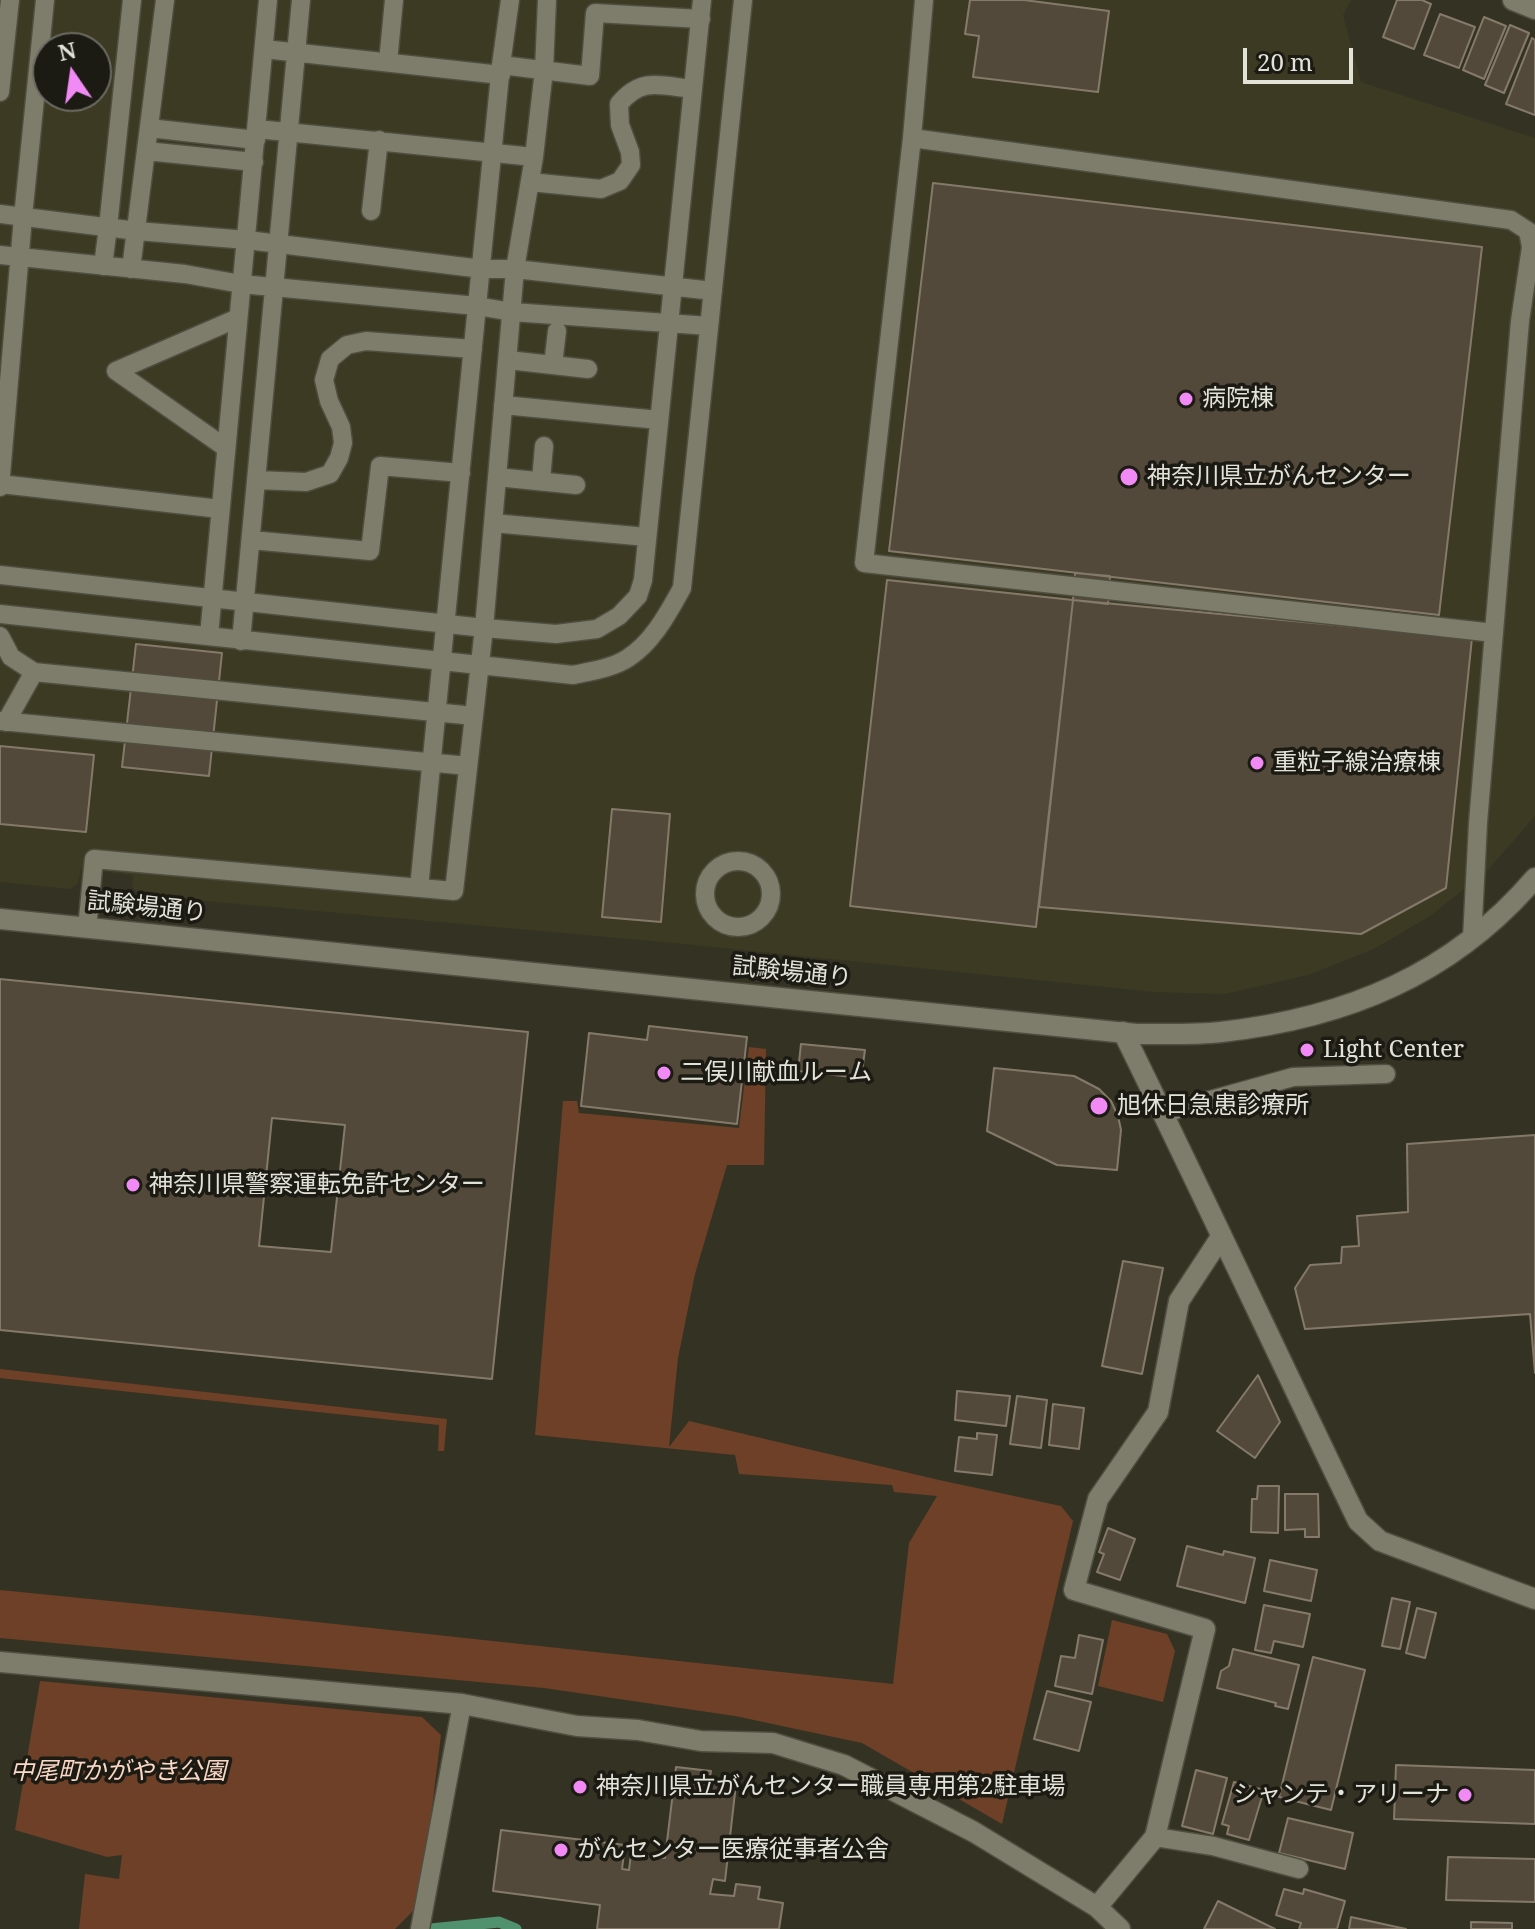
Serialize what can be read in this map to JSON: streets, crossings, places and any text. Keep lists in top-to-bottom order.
{
  "streets": {
    "street": ["試験場通り"]
  },
  "parks": ["中尾町かがやき公園"],
  "places": [
    "病院棟",
    "神奈川県立がんセンター",
    "重粒子線治療棟",
    "Light Center",
    "二俣川献血ルーム",
    "旭休日急患診療所",
    "神奈川県警察運転免許センター",
    "神奈川県立がんセンター職員専用第2駐車場",
    "シャンテ・アリーナ",
    "がんセンター医療従事者公舎"
  ],
  "scale_bar": "20 m",
  "north": "top"
}
